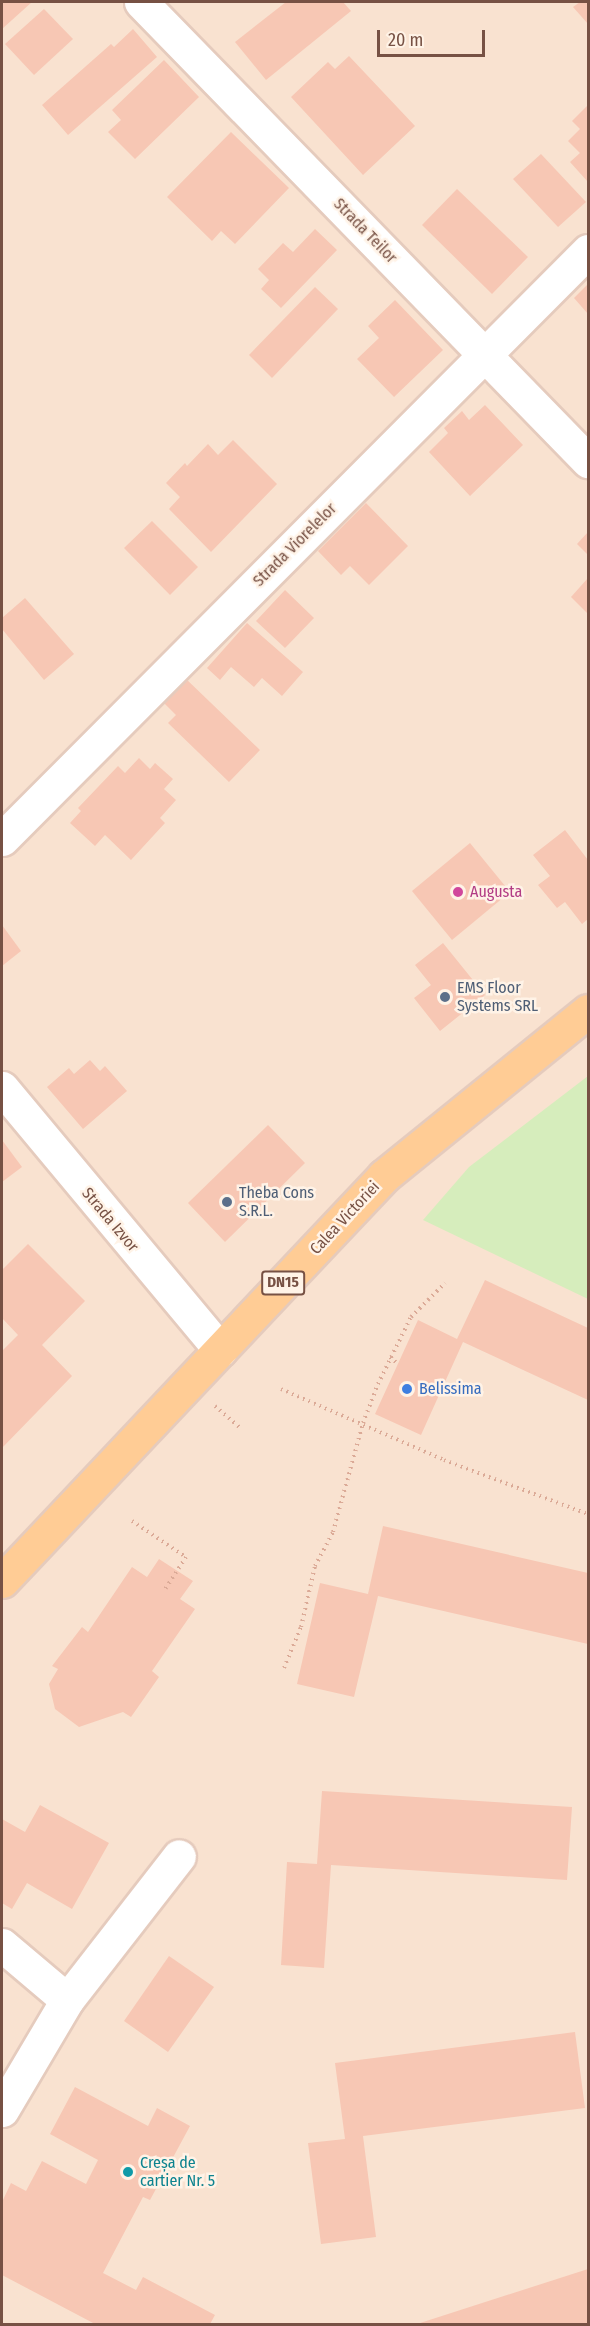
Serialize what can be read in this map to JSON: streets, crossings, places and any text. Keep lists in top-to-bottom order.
{
  "streets": {
    "main road": ["Calea Victoriei", "DN15"],
    "street": ["Strada Teilor", "Strada Viorelelor", "Strada Izvor"]
  },
  "crossings": [
    ["Strada Teilor", "Strada Viorelelor"],
    ["Calea Victoriei", "Strada Izvor"]
  ],
  "places": [
    "Augusta",
    "EMS Floor Systems SRL",
    "Theba Cons S.R.L.",
    "Belissima",
    "Creșa de cartier Nr. 5"
  ],
  "scale_bar": "20 m"
}
